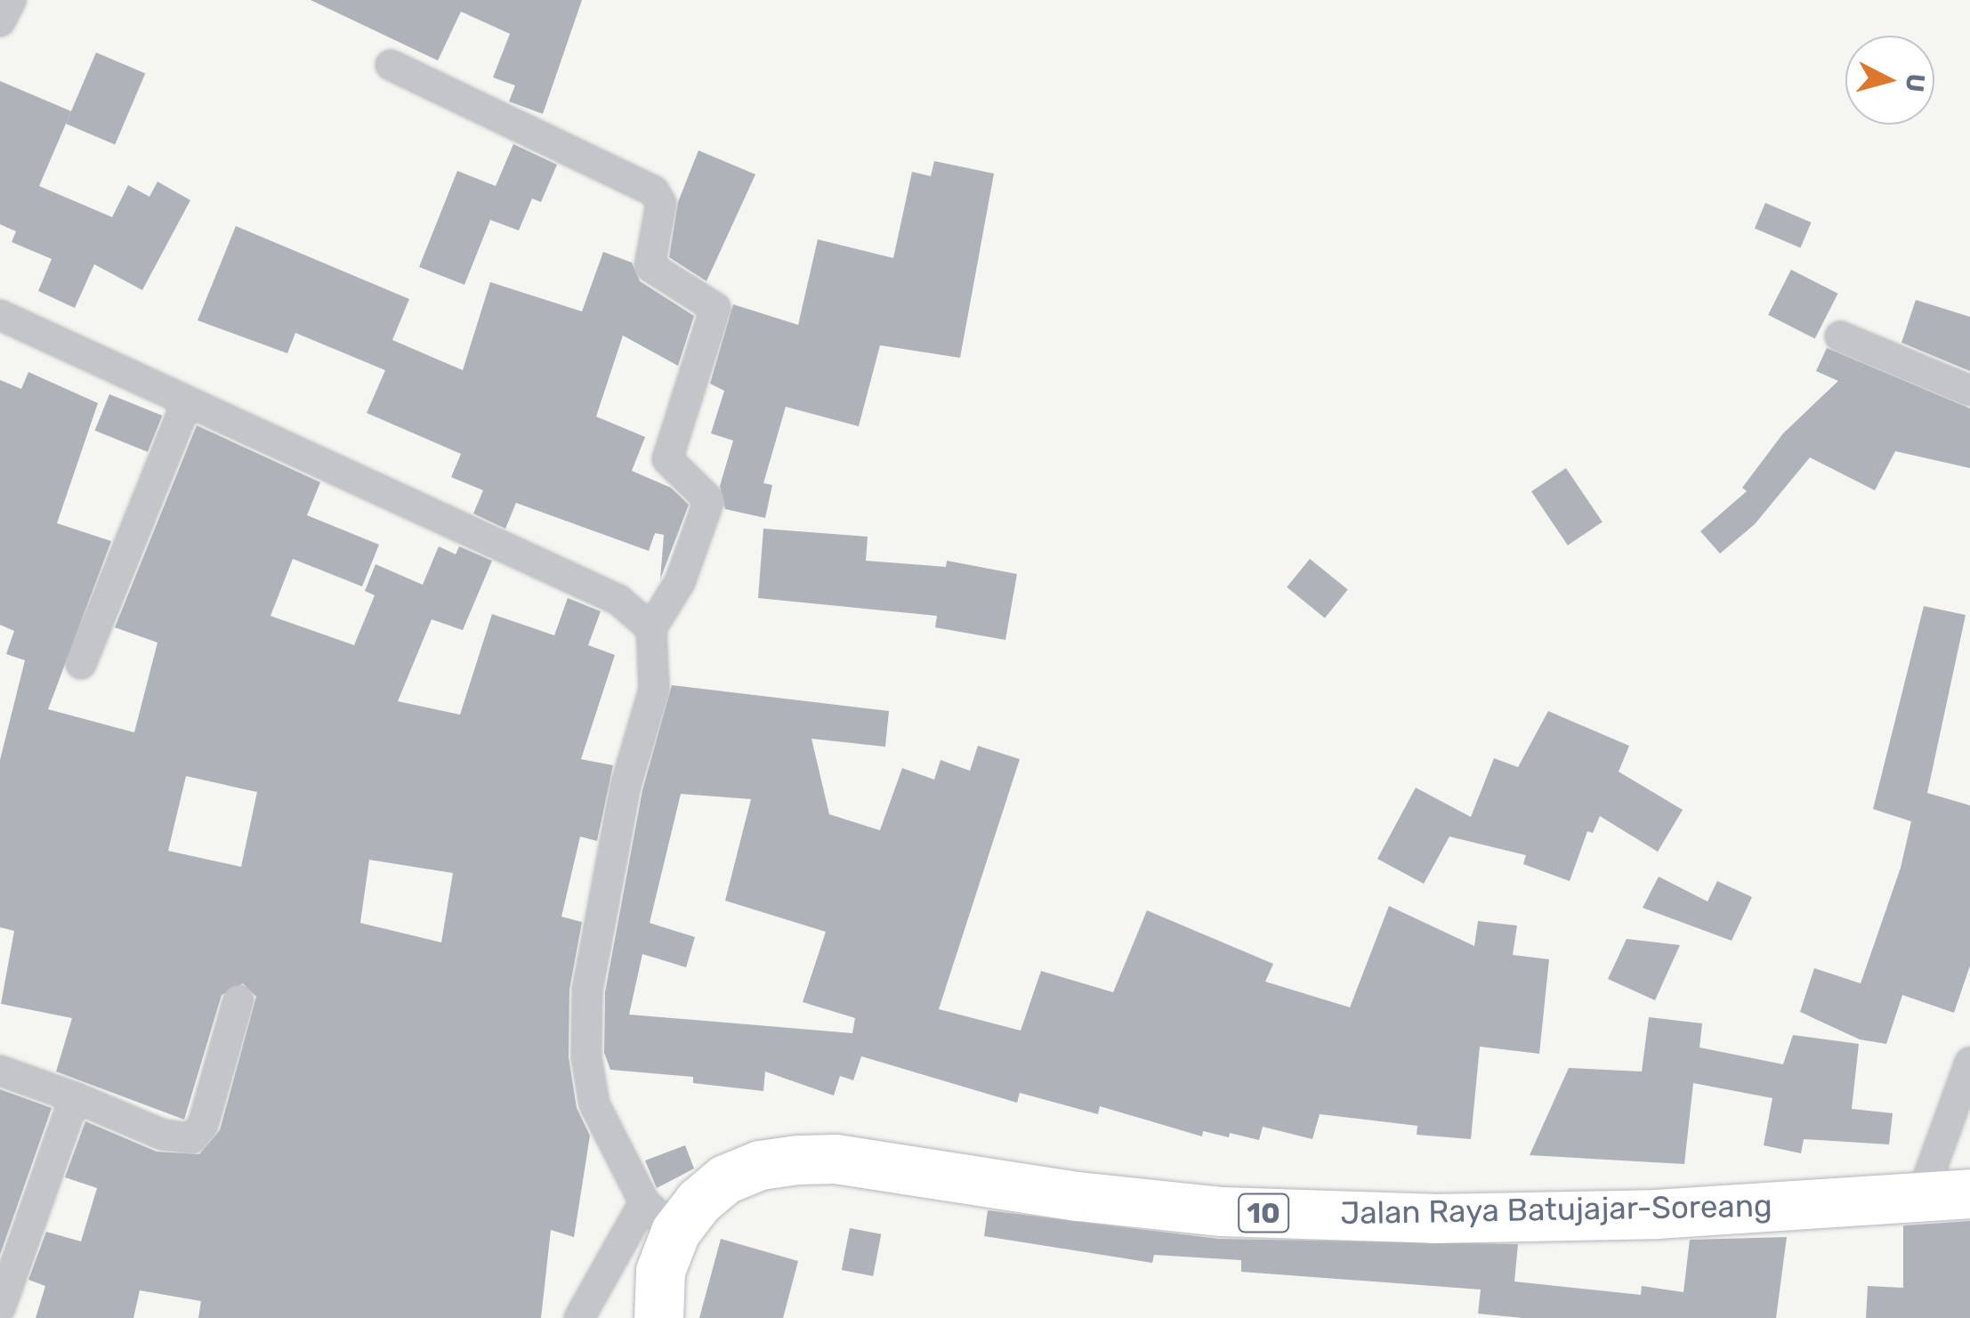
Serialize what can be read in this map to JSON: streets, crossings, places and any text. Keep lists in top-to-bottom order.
{
  "streets": {
    "highway": ["Jalan Raya Batujajar-Soreang", "10"]
  },
  "north": "right"
}
